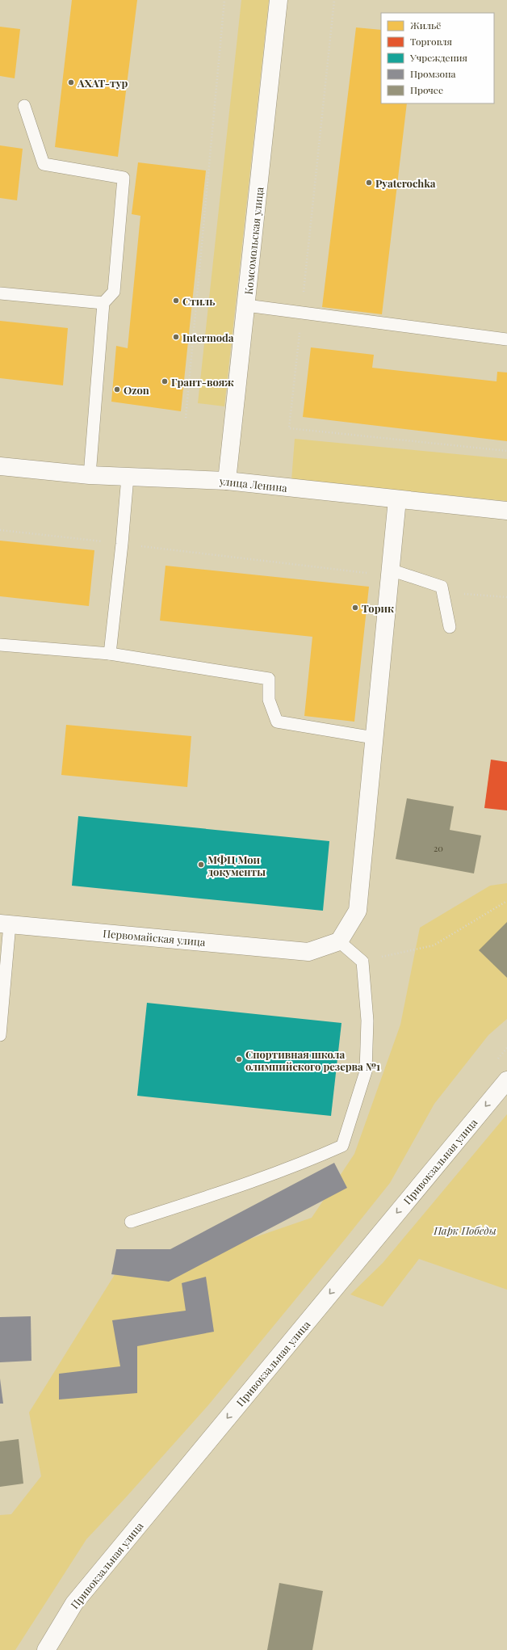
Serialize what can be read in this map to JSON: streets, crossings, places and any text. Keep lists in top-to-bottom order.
{
  "streets": {
    "street": [
      "Комсомольская улица",
      "улица Ленина",
      "Первомайская улица",
      "Привокзальная улица"
    ]
  },
  "crossings": [
    ["Комсомольская улица", "улица Ленина"]
  ],
  "one_way": ["Привокзальная улица"],
  "parks": ["Парк Победы"],
  "places": [
    "АХАТ-тур",
    "Pyaterochka",
    "Стиль",
    "Intermoda",
    "Грант-вояж",
    "Ozon",
    "Торик",
    "МФЦ Мои документы",
    "Спортивная школа олимпийского резерва №1"
  ],
  "house_numbers": ["20"],
  "legend": [
    "Жильё",
    "Торговля",
    "Учреждения",
    "Промзона",
    "Прочее"
  ]
}
